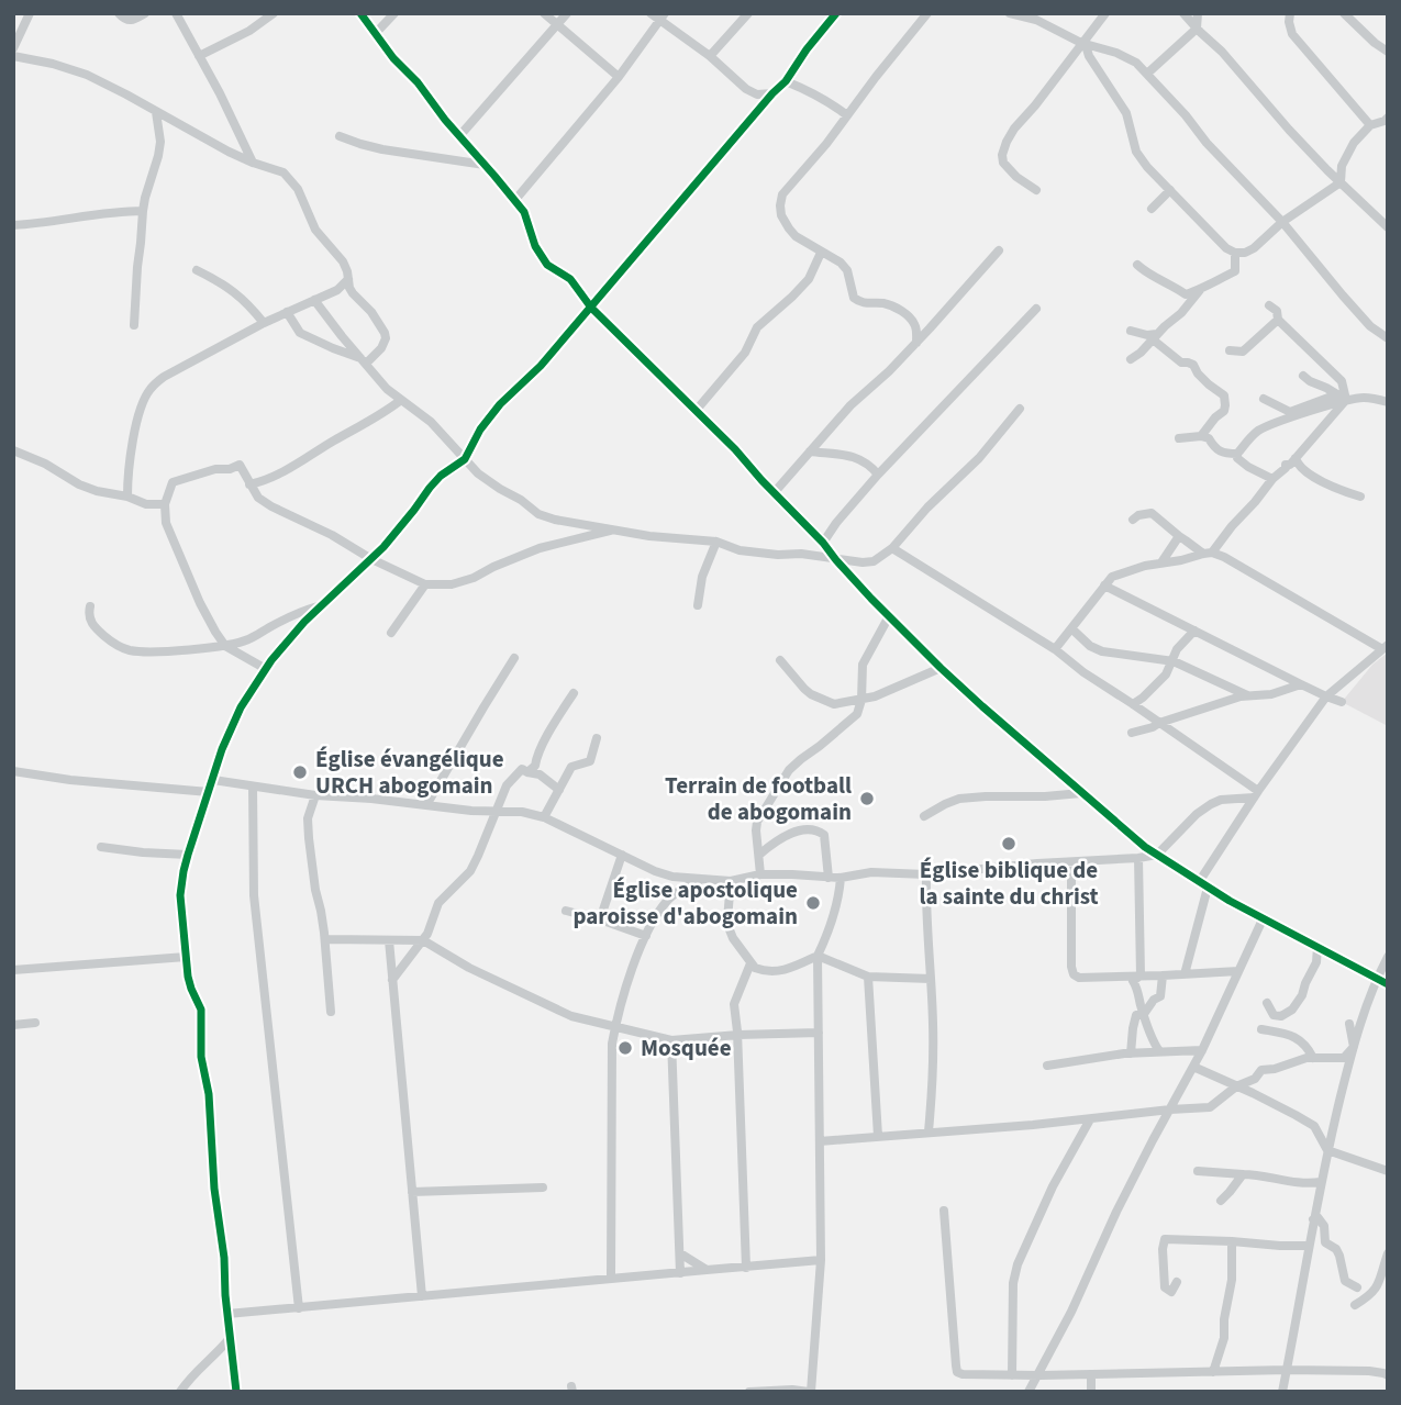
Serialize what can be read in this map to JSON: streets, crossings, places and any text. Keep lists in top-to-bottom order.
{
  "places": [
    "Église évangélique URCH abogomain",
    "Terrain de football de abogomain",
    "Église biblique de la sainte du christ",
    "Église apostolique paroisse d'abogomain",
    "Mosquée"
  ]
}
